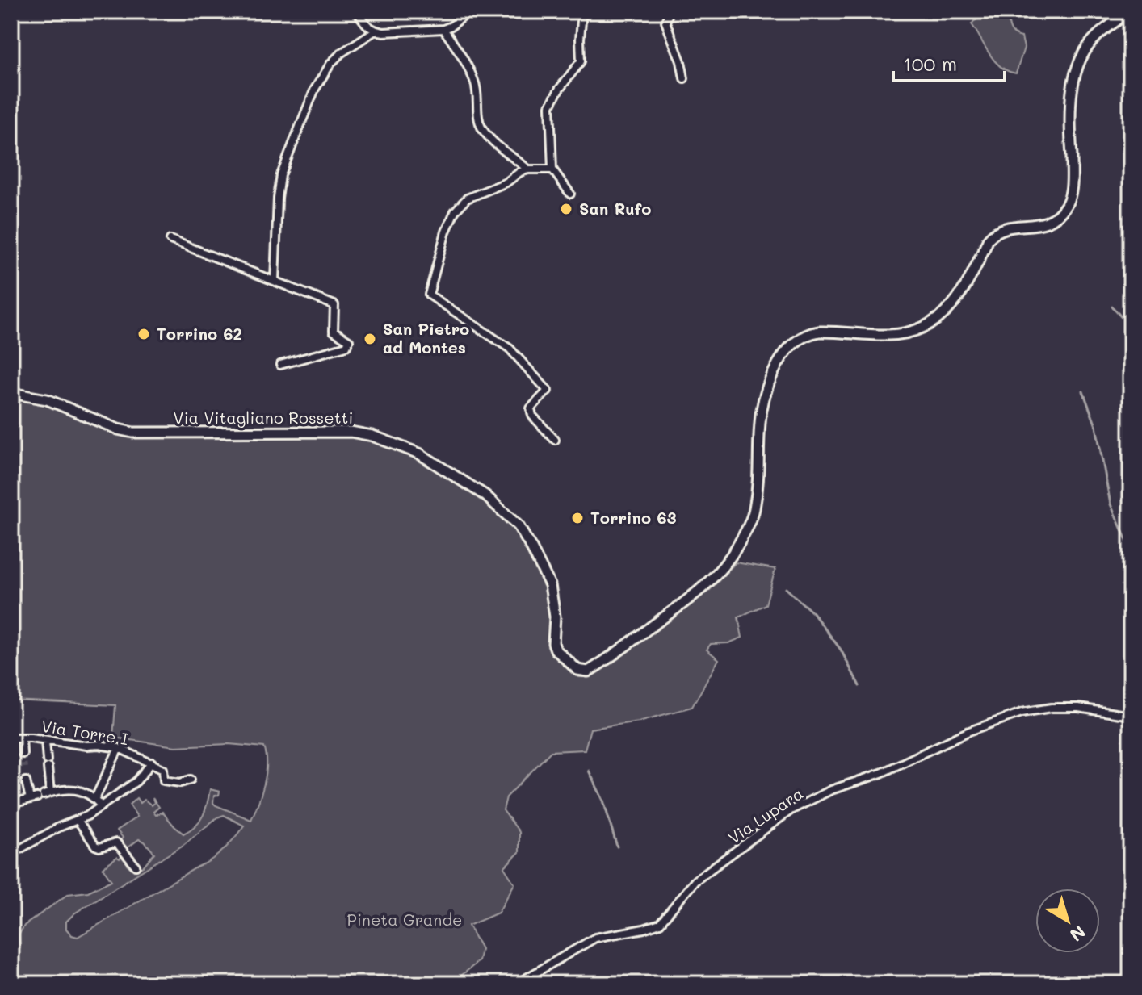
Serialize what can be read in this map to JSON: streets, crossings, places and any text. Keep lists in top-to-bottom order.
{
  "streets": {
    "street": ["Via Vitagliano Rossetti", "Via Torre I", "Via Lupara"]
  },
  "parks": ["Pineta Grande"],
  "places": [
    "San Rufo",
    "Torrino 62",
    "San Pietro ad Montes",
    "Torrino 63"
  ],
  "scale_bar": "100 m",
  "north": "bottom right"
}
